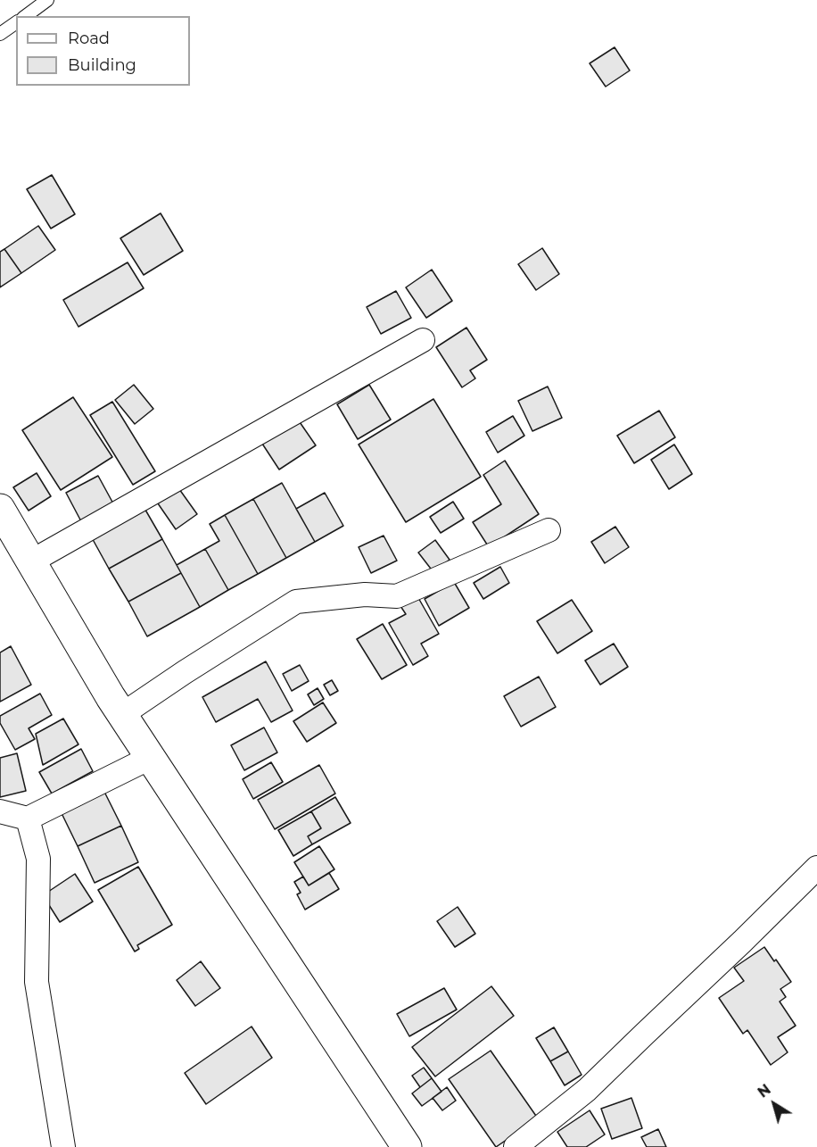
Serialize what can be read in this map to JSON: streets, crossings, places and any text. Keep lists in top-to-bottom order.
{
  "legend": ["Road", "Building"],
  "north": "top left"
}
